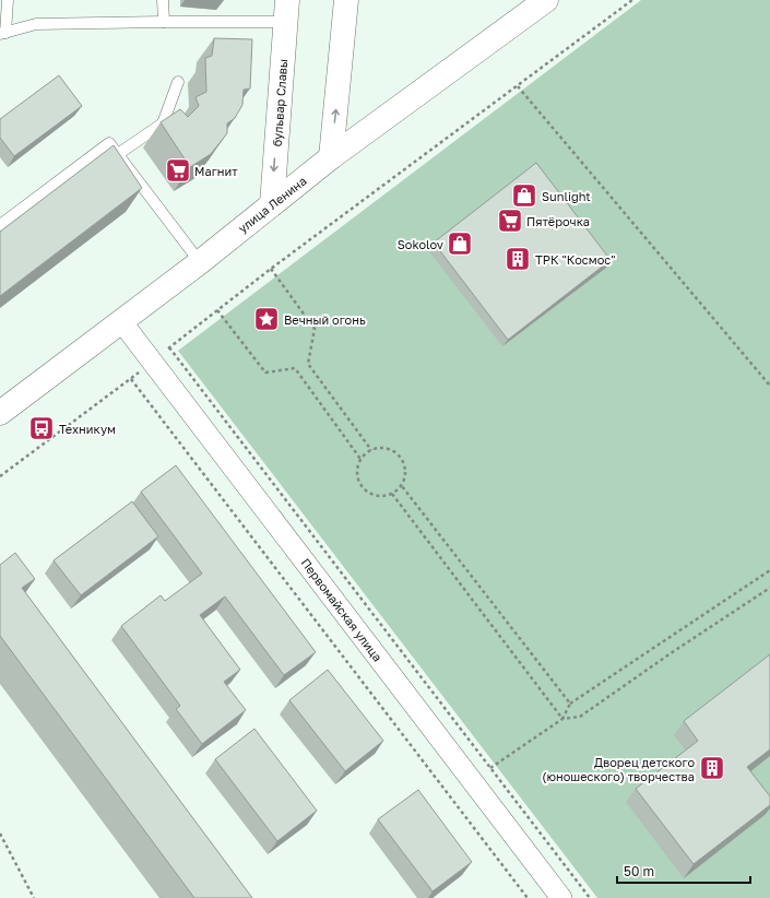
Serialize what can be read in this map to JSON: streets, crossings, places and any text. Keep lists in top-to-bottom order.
{
  "streets": {
    "main road": ["бульвар Славы", "улица Ленина"],
    "street": ["Первомайская улица"]
  },
  "crossings": [
    ["бульвар Славы", "улица Ленина"],
    ["улица Ленина", "Первомайская улица"]
  ],
  "places": {
    "supermarket": ["Магнит", "Пятёрочка"],
    "shop": ["Sunlight", "Sokolov"],
    "building": ["ТРК \"Космос\"", "Дворец детского (юношеского) творчества"],
    "place": ["Вечный огонь"],
    "bus stop": ["Техникум"]
  },
  "scale_bar": "50 m"
}
